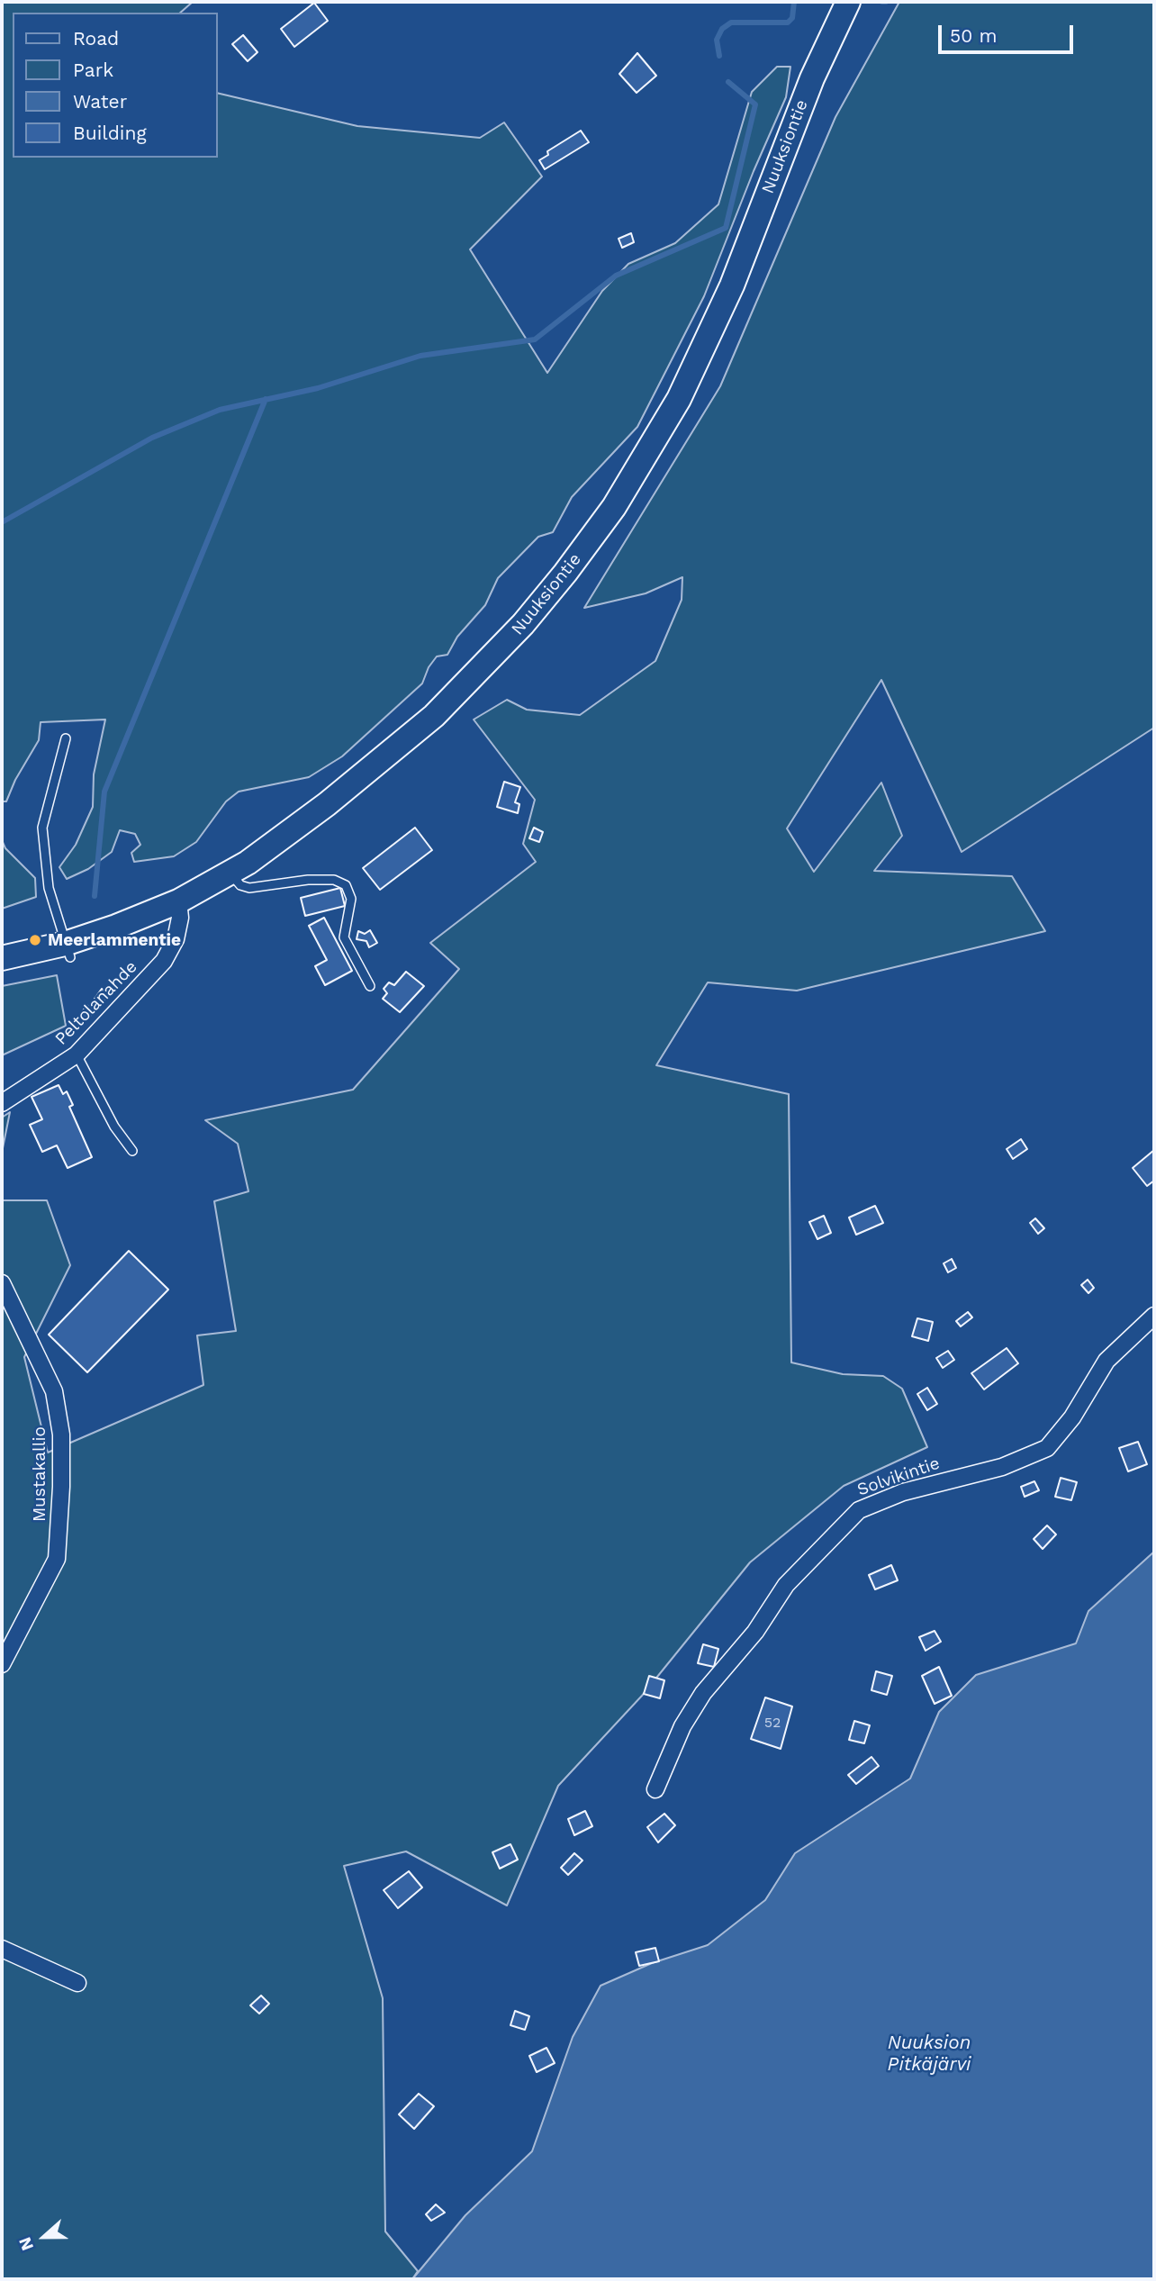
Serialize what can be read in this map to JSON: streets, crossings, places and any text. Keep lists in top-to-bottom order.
{
  "streets": {
    "street": [
      "Nuuksiontie",
      "Peltolanahde",
      "Mustakallio",
      "Solvikintie"
    ]
  },
  "crossings": [
    ["Nuuksiontie", "Peltolanahde"]
  ],
  "water": ["Nuuksion Pitkäjärvi"],
  "places": ["Meerlammentie"],
  "house_numbers": ["52"],
  "legend": [
    "Road",
    "Park",
    "Water",
    "Building"
  ],
  "scale_bar": "50 m",
  "north": "left"
}
